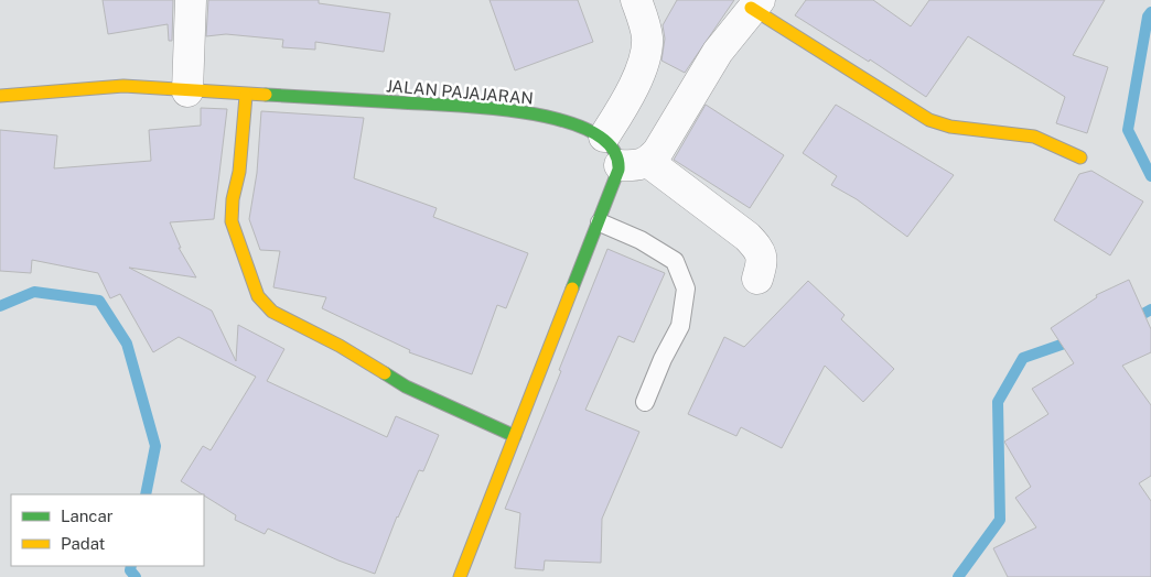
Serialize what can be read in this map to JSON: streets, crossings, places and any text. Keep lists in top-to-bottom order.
{
  "streets": {
    "main road": ["JALAN PAJAJARAN"]
  },
  "legend": ["Lancar", "Padat"]
}
